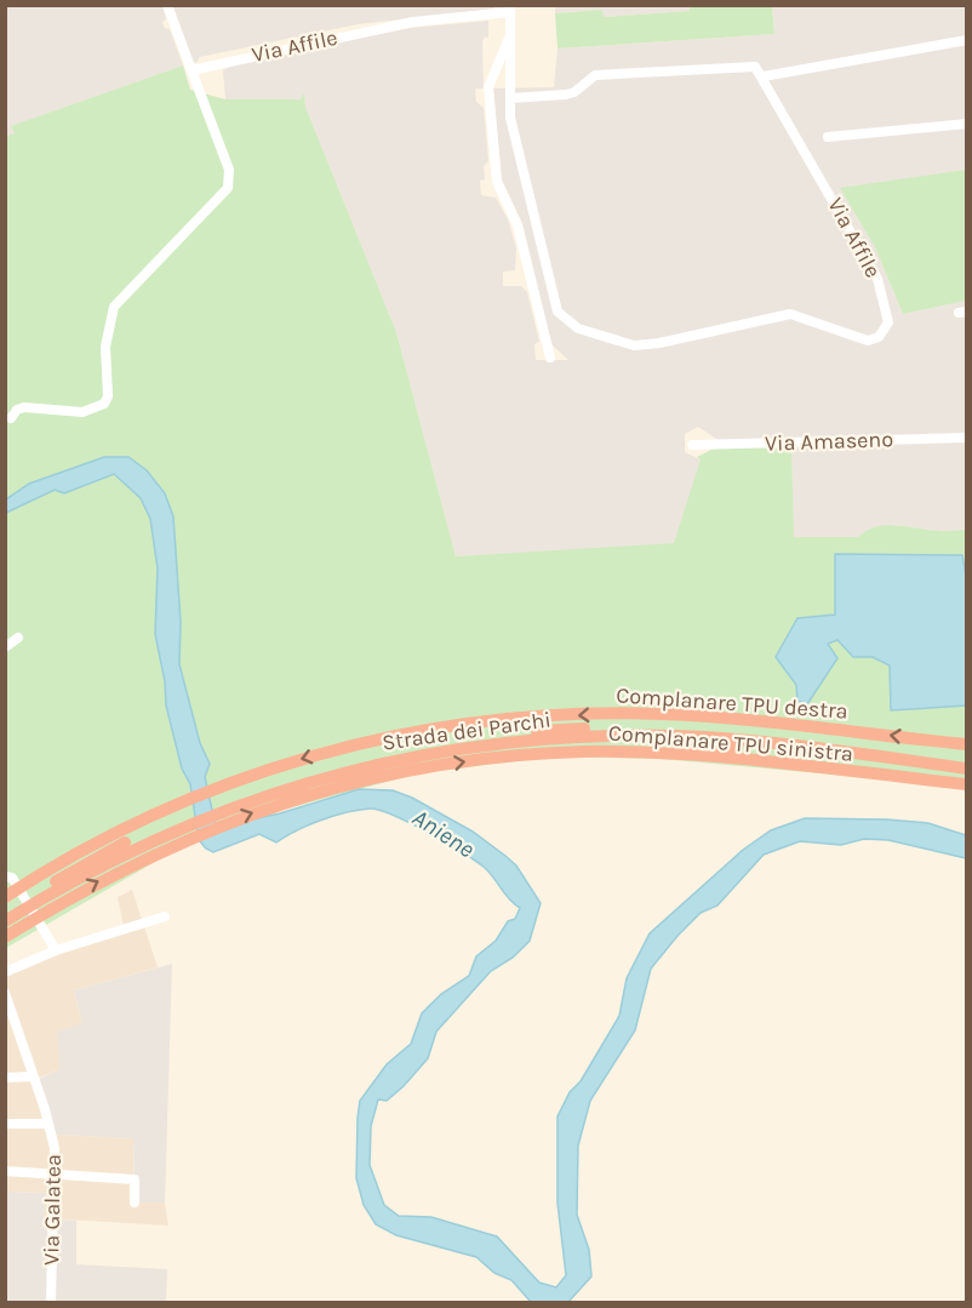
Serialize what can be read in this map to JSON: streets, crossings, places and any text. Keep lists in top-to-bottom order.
{
  "streets": {
    "highway": ["Complanare TPU destra", "Strada dei Parchi", "Complanare TPU sinistra"],
    "street": ["Via Affile", "Via Amaseno", "Via Galatea"]
  },
  "crossings": [
    ["Strada dei Parchi", "Complanare TPU sinistra"]
  ],
  "one_way": ["Complanare TPU sinistra"],
  "water": ["Aniene"]
}
